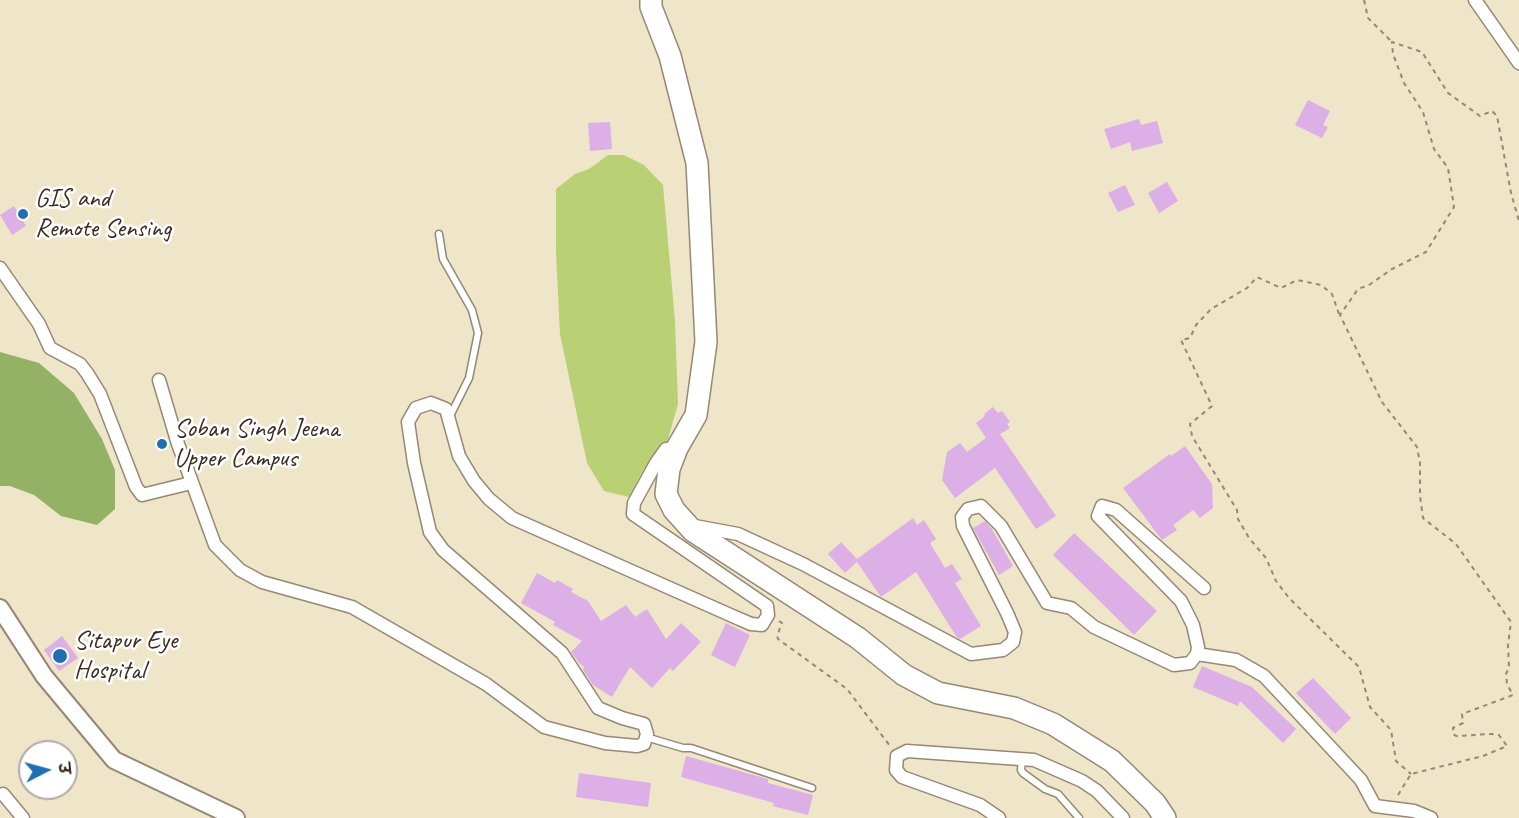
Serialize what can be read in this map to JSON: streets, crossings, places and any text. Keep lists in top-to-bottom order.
{
  "places": ["GIS and Remote Sensing", "Soban Singh Jeena Upper Campus", "Sitapur Eye Hospital"],
  "north": "right"
}
